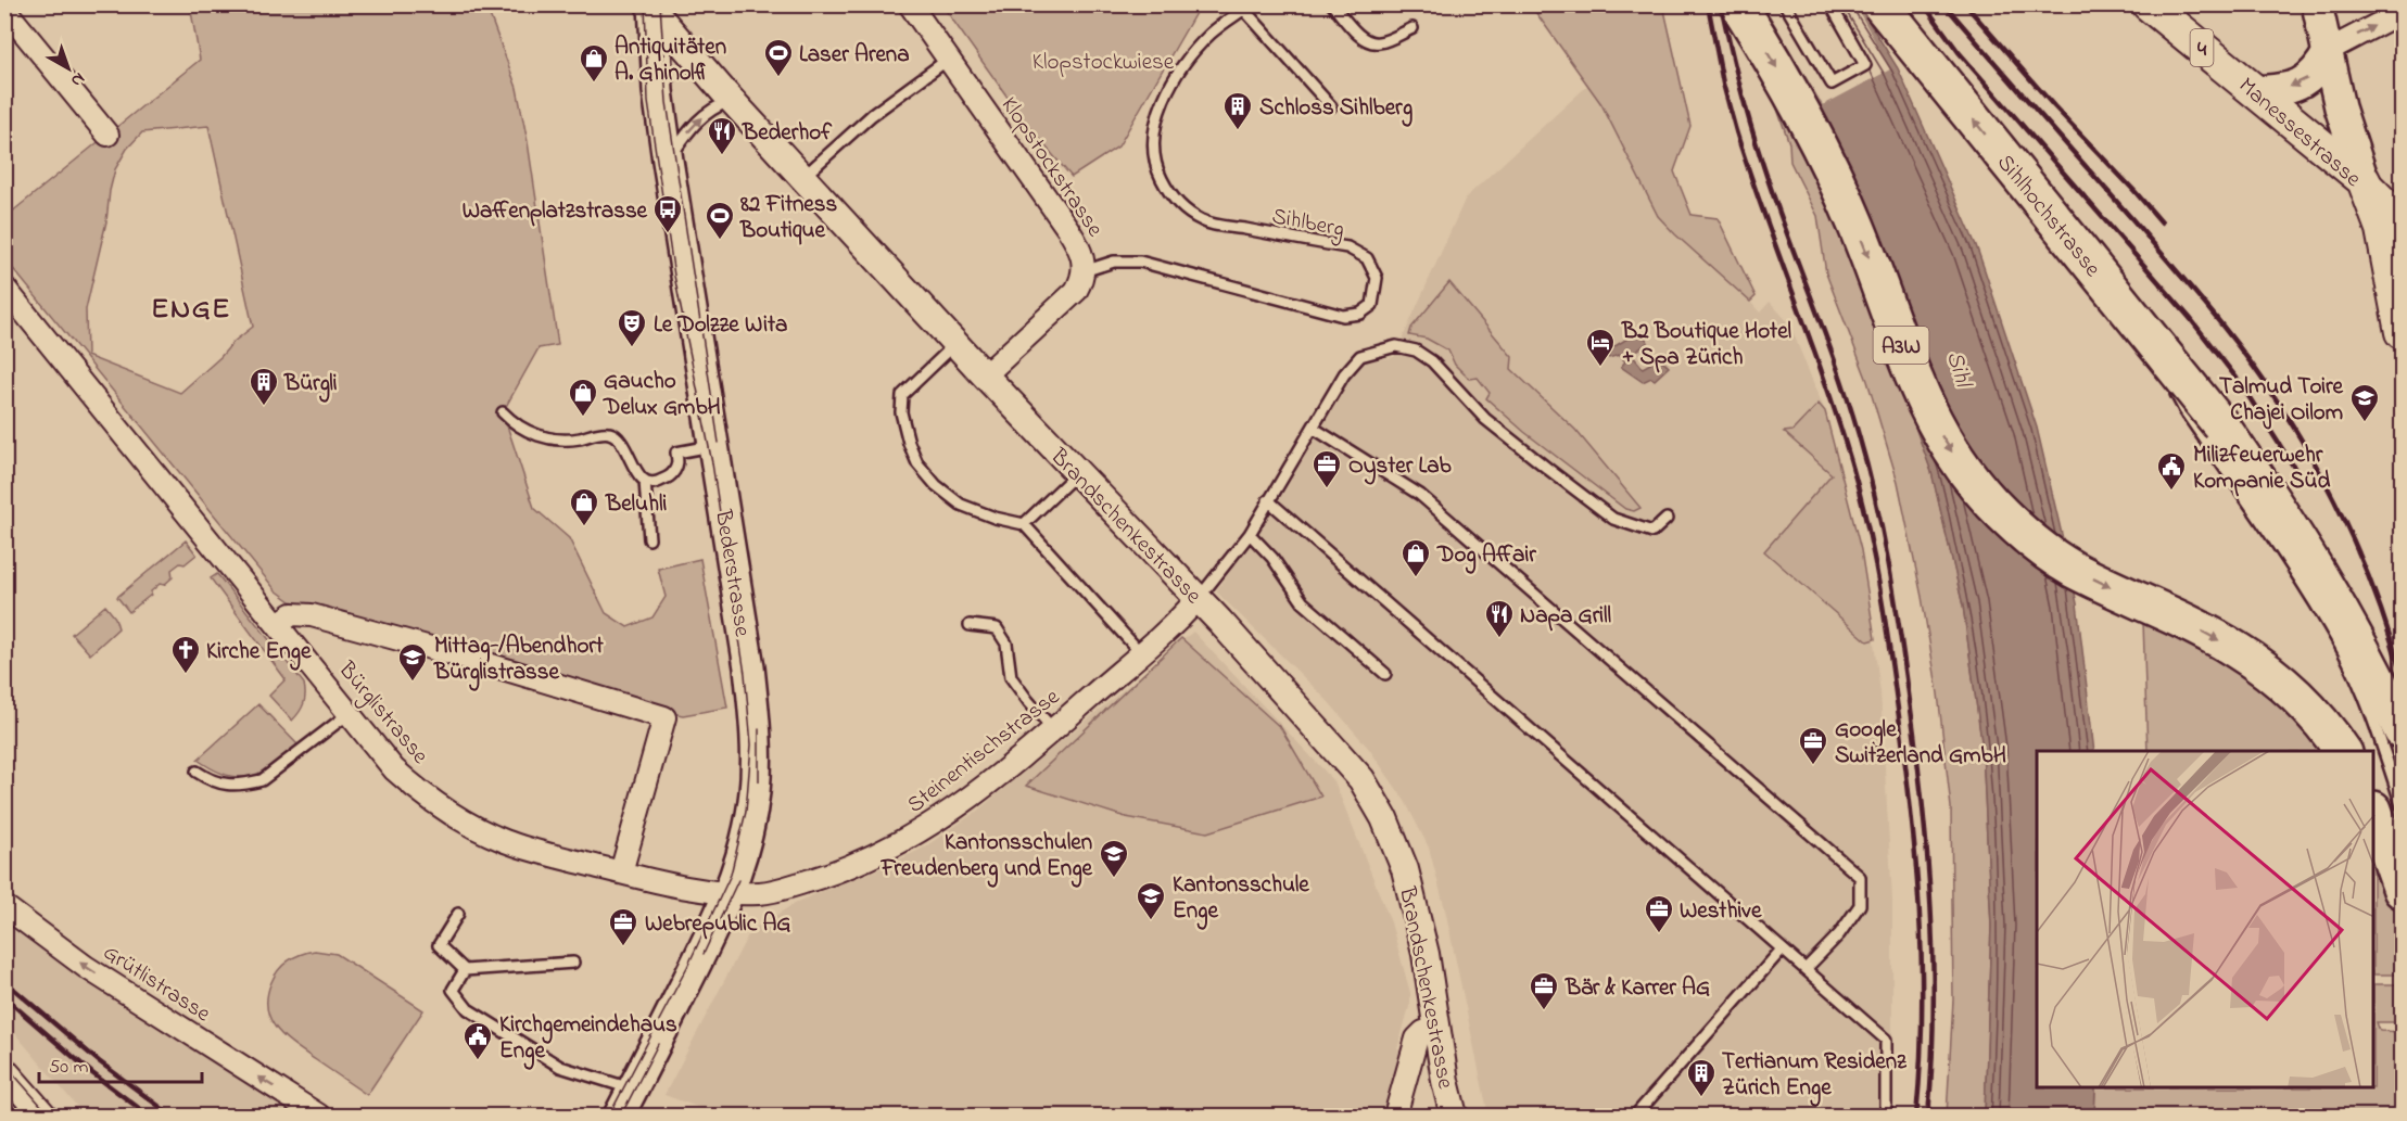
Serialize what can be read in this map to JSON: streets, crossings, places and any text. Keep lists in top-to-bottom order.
{
  "streets": {
    "highway": ["Sihlhochstrasse", "A3W"],
    "main road": ["4", "Manessestrasse", "Bederstrasse"],
    "street": [
      "Klopstockstrasse",
      "Brandschenkestrasse",
      "Bürglistrasse",
      "Steinentischstrasse",
      "Grütlistrasse"
    ],
    "lane": ["Sihlberg"]
  },
  "crossings": [
    ["Klopstockstrasse", "Sihlberg"],
    ["Klopstockstrasse", "Brandschenkestrasse"],
    ["Brandschenkestrasse", "Bederstrasse"],
    ["Brandschenkestrasse", "Steinentischstrasse"],
    ["Bederstrasse", "Bürglistrasse"],
    ["Bederstrasse", "Steinentischstrasse"],
    ["Bürglistrasse", "Steinentischstrasse"]
  ],
  "one_way": ["Grütlistrasse"],
  "districts": ["ENGE"],
  "water": ["Sihl"],
  "parks": ["Klopstockwiese"],
  "places": {
    "sports": ["Laser Arena", "82 Fitness Boutique"],
    "shop": [
      "Antiquitäten A. Ghinolfi",
      "Gaucho Delux GmbH",
      "Beluhli",
      "Dog Affair"
    ],
    "building": ["Schloss Sihlberg", "Bürgli", "Tertianum Residenz Zürich Enge"],
    "restaurant": ["Bederhof", "Napa Grill"],
    "bus stop": ["Waffenplatzstrasse"],
    "theatre": ["Le Dolzze Wita"],
    "hotel": ["B2 Boutique Hotel + Spa Zürich"],
    "school or university": [
      "Talmud Toire Chajei Oilom",
      "Mittag-/Abendhort Bürglistrasse",
      "Kantonsschulen Freudenberg und Enge",
      "Kantonsschule Enge"
    ],
    "office": [
      "Oyster Lab",
      "Google Switzerland GmbH",
      "Westhive",
      "Webrepublic AG",
      "Bär & Karrer AG"
    ],
    "public building": ["Milizfeuerwehr Kompanie Süd", "Kirchgemeindehaus Enge"],
    "church": ["Kirche Enge"]
  },
  "scale_bar": "50 m",
  "north": "bottom right"
}
